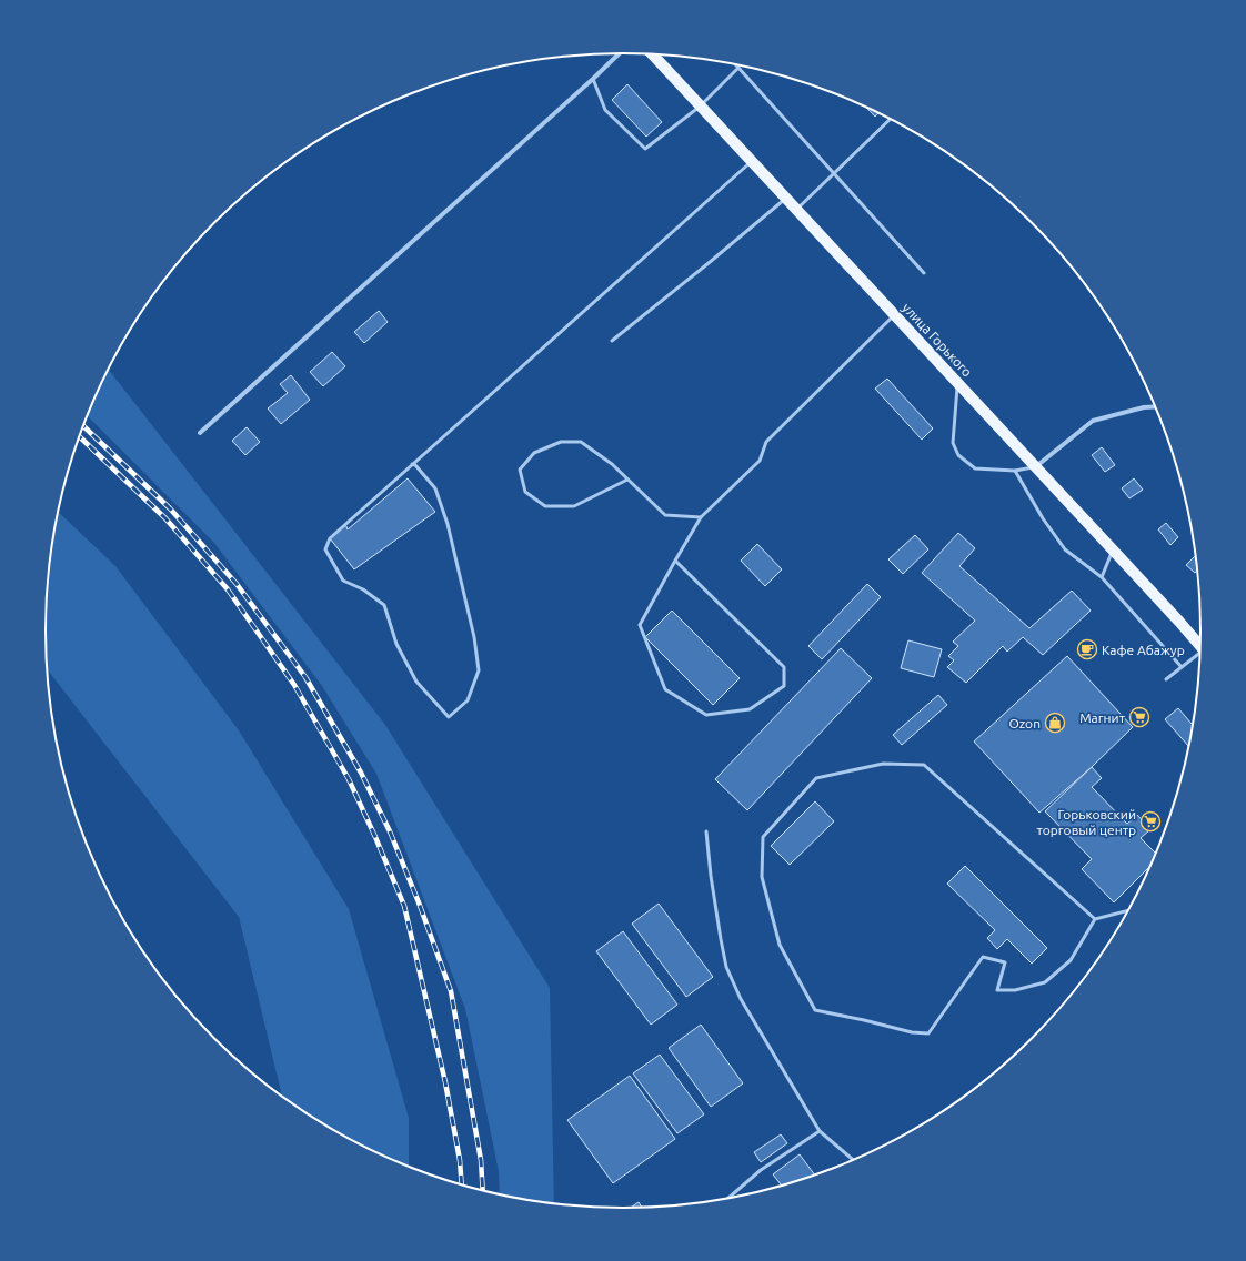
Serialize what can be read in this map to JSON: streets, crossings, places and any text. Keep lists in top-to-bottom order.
{
  "streets": {
    "main road": ["улица Горького"]
  },
  "places": {
    "cafe": ["Кафе Абажур"],
    "supermarket": ["Магнит", "Горьковский торговый центр"],
    "shop": ["Ozon"]
  }
}
